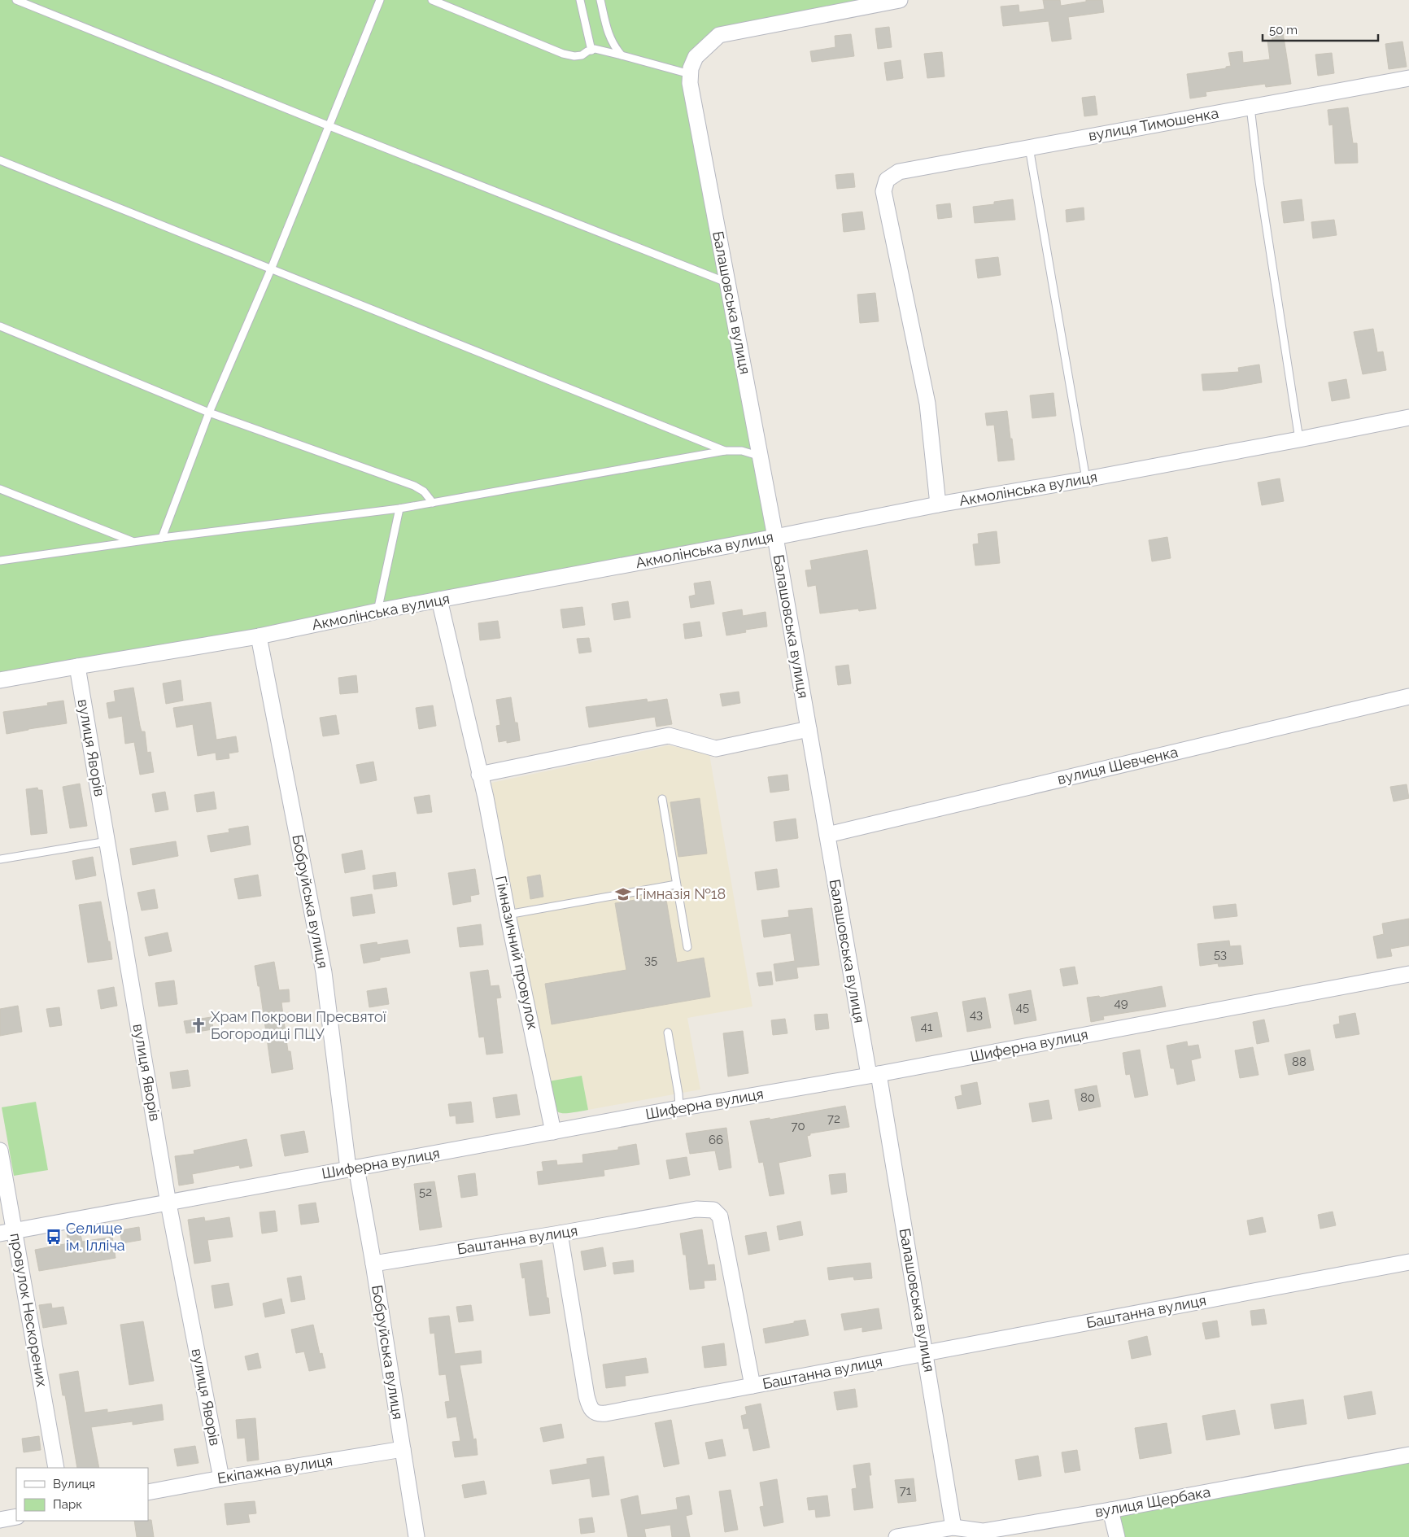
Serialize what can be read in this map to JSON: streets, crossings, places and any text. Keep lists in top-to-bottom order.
{
  "streets": {
    "street": [
      "вулиця Тимошенка",
      "Балашовська вулиця",
      "Акмолінська вулиця",
      "вулиця Яворів",
      "вулиця Шевченка",
      "Бобруйська вулиця",
      "Гімназичний провулок",
      "Шиферна вулиця",
      "Баштанна вулиця",
      "провулок Нескорених",
      "Екіпажна вулиця",
      "вулиця Щербака"
    ]
  },
  "crossings": [
    ["вулиця Тимошенка", "Акмолінська вулиця"],
    ["Балашовська вулиця", "Акмолінська вулиця"],
    ["Балашовська вулиця", "вулиця Шевченка"],
    ["Балашовська вулиця", "Шиферна вулиця"],
    ["Балашовська вулиця", "Баштанна вулиця"],
    ["Балашовська вулиця", "вулиця Щербака"],
    ["Акмолінська вулиця", "вулиця Яворів"],
    ["Акмолінська вулиця", "Бобруйська вулиця"],
    ["Акмолінська вулиця", "Гімназичний провулок"],
    ["вулиця Яворів", "Шиферна вулиця"],
    ["вулиця Яворів", "Екіпажна вулиця"],
    ["Бобруйська вулиця", "Шиферна вулиця"],
    ["Бобруйська вулиця", "Баштанна вулиця"],
    ["Бобруйська вулиця", "Екіпажна вулиця"],
    ["Гімназичний провулок", "Шиферна вулиця"],
    ["Шиферна вулиця", "провулок Нескорених"]
  ],
  "places": {
    "school or university": ["Гімназія №18"],
    "church": ["Храм Покрови Пресвятої Богородиці ПЦУ"],
    "bus stop": ["Селище ім. Ілліча"]
  },
  "house_numbers": [
    "53",
    "35",
    "49",
    "45",
    "43",
    "41",
    "88",
    "80",
    "72",
    "70",
    "66",
    "52",
    "71"
  ],
  "legend": ["Вулиця", "Парк"],
  "scale_bar": "50 m"
}
